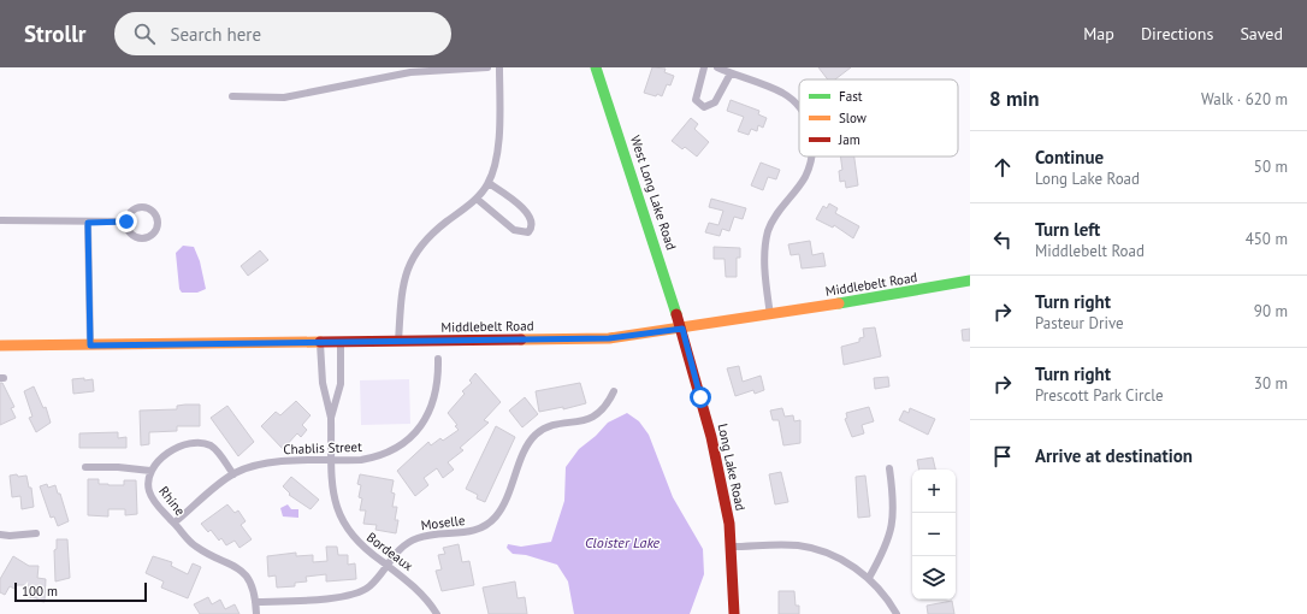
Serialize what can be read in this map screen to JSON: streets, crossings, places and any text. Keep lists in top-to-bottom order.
{
  "streets": {
    "street": [
      "West Long Lake Road",
      "Middlebelt Road",
      "Chablis Street",
      "Long Lake Road",
      "Rhine",
      "Moselle",
      "Bordeaux"
    ]
  },
  "crossings": [
    ["West Long Lake Road", "Middlebelt Road"],
    ["West Long Lake Road", "Long Lake Road"],
    ["Middlebelt Road", "Long Lake Road"],
    ["Middlebelt Road", "Bordeaux"],
    ["Chablis Street", "Rhine"],
    ["Chablis Street", "Bordeaux"],
    ["Rhine", "Moselle"],
    ["Moselle", "Bordeaux"]
  ],
  "water": ["Cloister Lake"],
  "legend": ["Fast", "Slow", "Jam"],
  "scale_bar": "100 m",
  "page": {
    "header": "Strollr",
    "search": "Search here",
    "nav": ["Map", "Directions", "Saved"],
    "heading": ["8 min", "Walk · 620 m"],
    "list": [
      ["Continue", "Long Lake Road", "50 m"],
      ["Turn left", "Middlebelt Road", "450 m"],
      ["Turn right", "Pasteur Drive", "90 m"],
      ["Turn right", "Prescott Park Circle", "30 m"],
      "Arrive at destination"
    ],
    "map_buttons": ["+", "−"],
    "scale": "100 m"
  }
}
